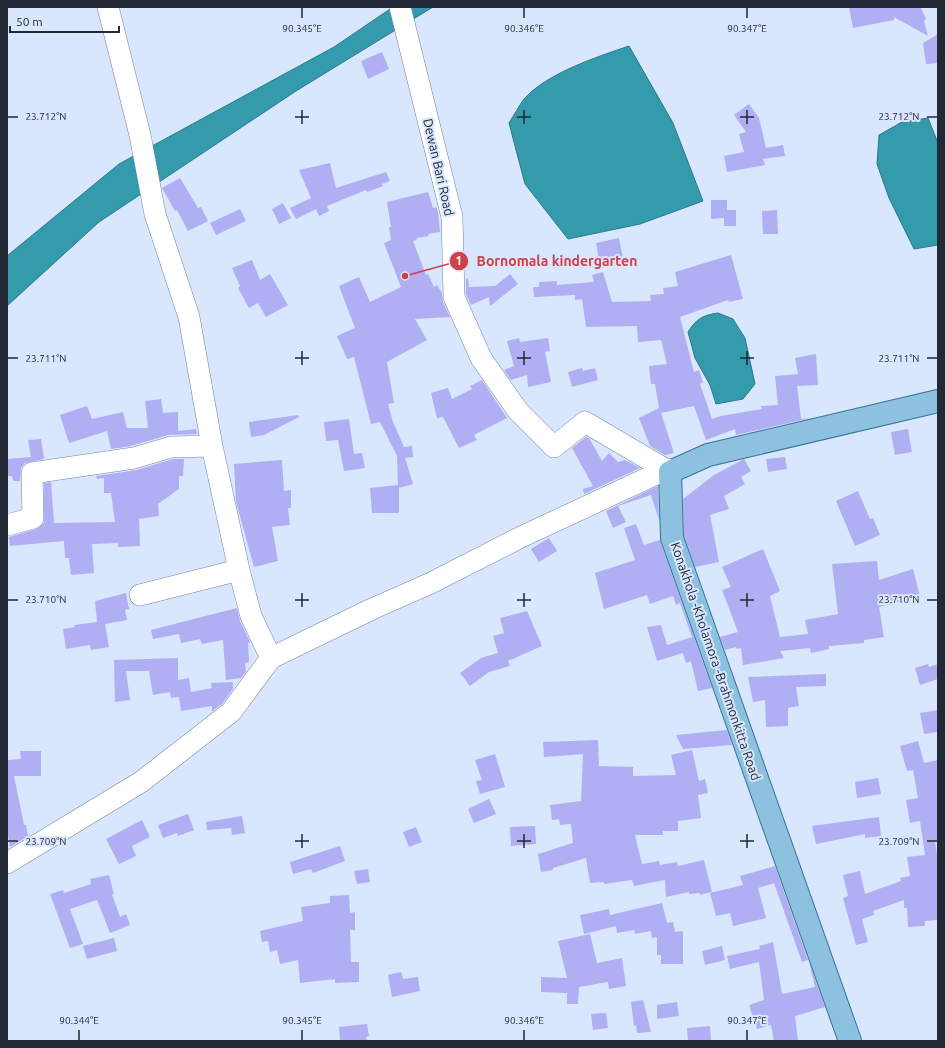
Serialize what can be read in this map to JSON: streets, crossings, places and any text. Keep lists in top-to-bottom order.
{
  "streets": {
    "main road": ["Konakhola -Kholamora -Brahmonkitta Road"],
    "street": ["Dewan Bari Road"]
  },
  "crossings": [
    ["Dewan Bari Road", "Konakhola -Kholamora -Brahmonkitta Road"]
  ],
  "places": ["Bornomala kindergarten"],
  "scale_bar": "50 m",
  "coordinates": [
    "90.345°E",
    "90.346°E",
    "90.347°E",
    "23.712°N",
    "23.711°N",
    "23.710°N",
    "23.709°N",
    "90.344°E"
  ]
}
